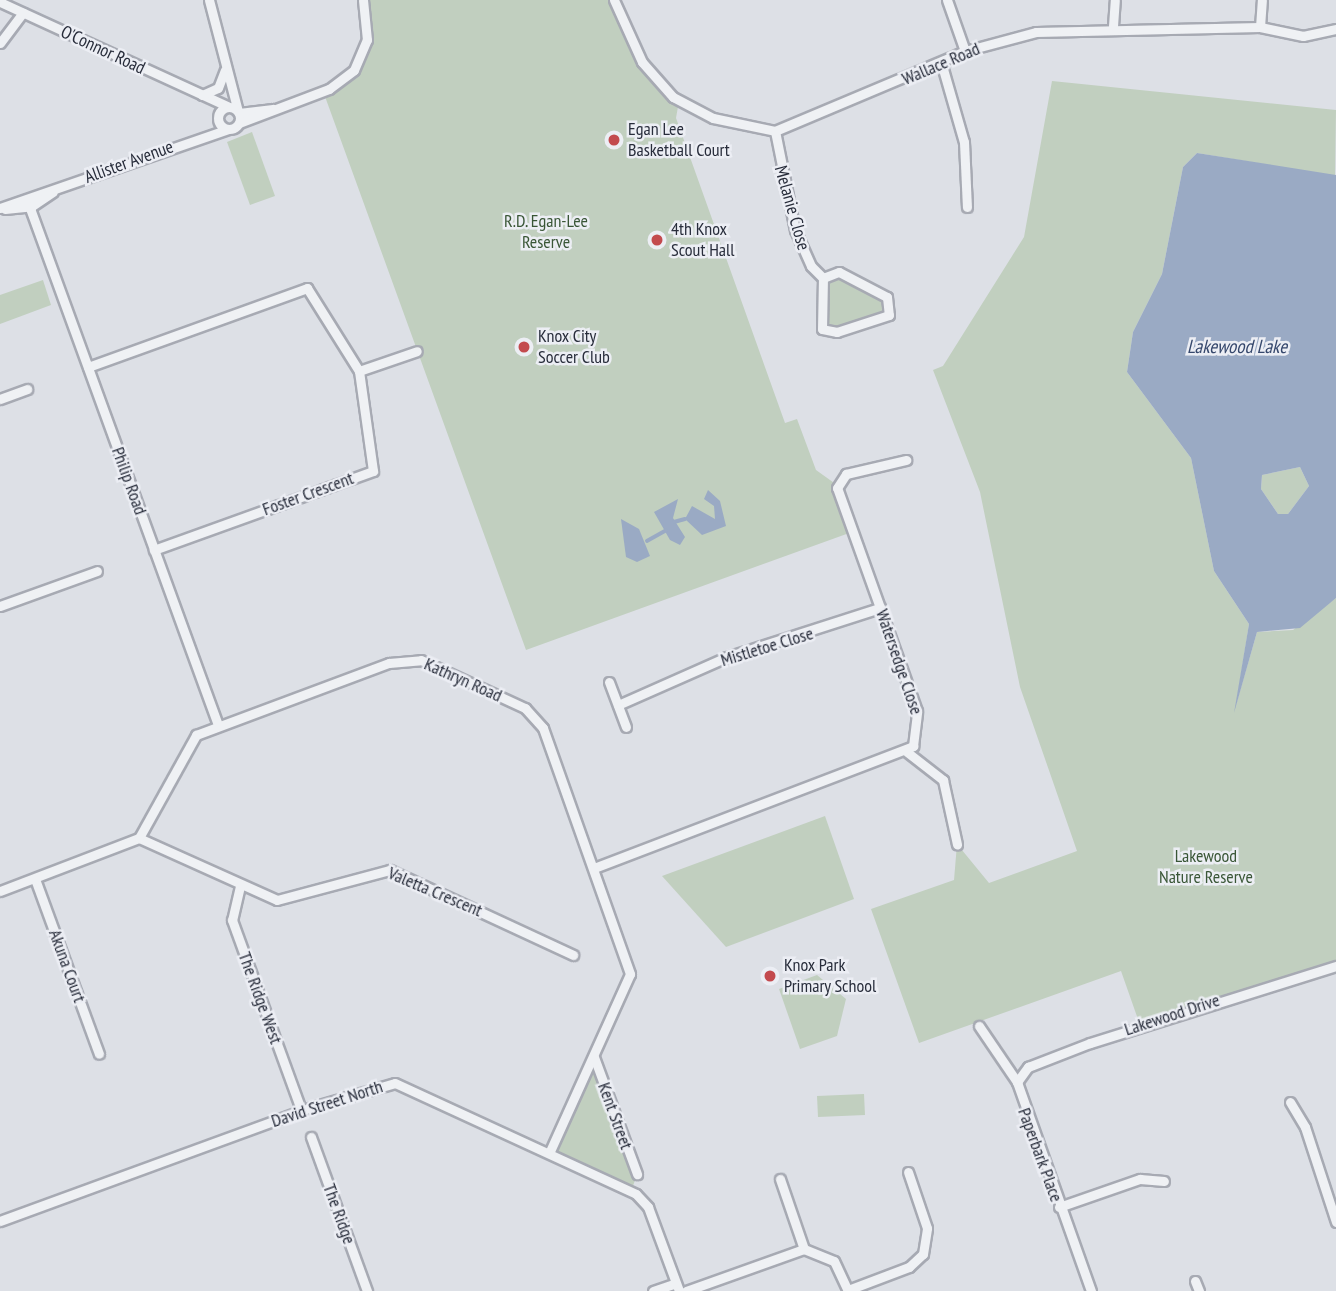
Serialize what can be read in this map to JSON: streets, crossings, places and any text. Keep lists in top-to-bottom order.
{
  "streets": {
    "street": [
      "O'Connor Road",
      "Wallace Road",
      "Allister Avenue",
      "Melanie Close",
      "Philip Road",
      "Foster Crescent",
      "Mistletoe Close",
      "Watersedge Close",
      "Kathryn Road",
      "Valetta Crescent",
      "Akuna Court",
      "The Ridge West",
      "Lakewood Drive",
      "David Street North",
      "Kent Street",
      "Paperbark Place",
      "The Ridge"
    ]
  },
  "crossings": [
    ["O'Connor Road", "Allister Avenue"],
    ["Wallace Road", "Melanie Close"],
    ["Allister Avenue", "Philip Road"],
    ["Philip Road", "Foster Crescent"],
    ["Philip Road", "Kathryn Road"],
    ["Mistletoe Close", "Watersedge Close"],
    ["Kathryn Road", "Valetta Crescent"],
    ["Kathryn Road", "David Street North"],
    ["Kathryn Road", "Kent Street"],
    ["Valetta Crescent", "The Ridge West"],
    ["The Ridge West", "David Street North"],
    ["Lakewood Drive", "Paperbark Place"]
  ],
  "water": ["Lakewood Lake"],
  "parks": ["R.D. Egan-Lee Reserve", "Lakewood Nature Reserve"],
  "places": [
    "Egan Lee Basketball Court",
    "4th Knox Scout Hall",
    "Knox City Soccer Club",
    "Knox Park Primary School"
  ]
}
